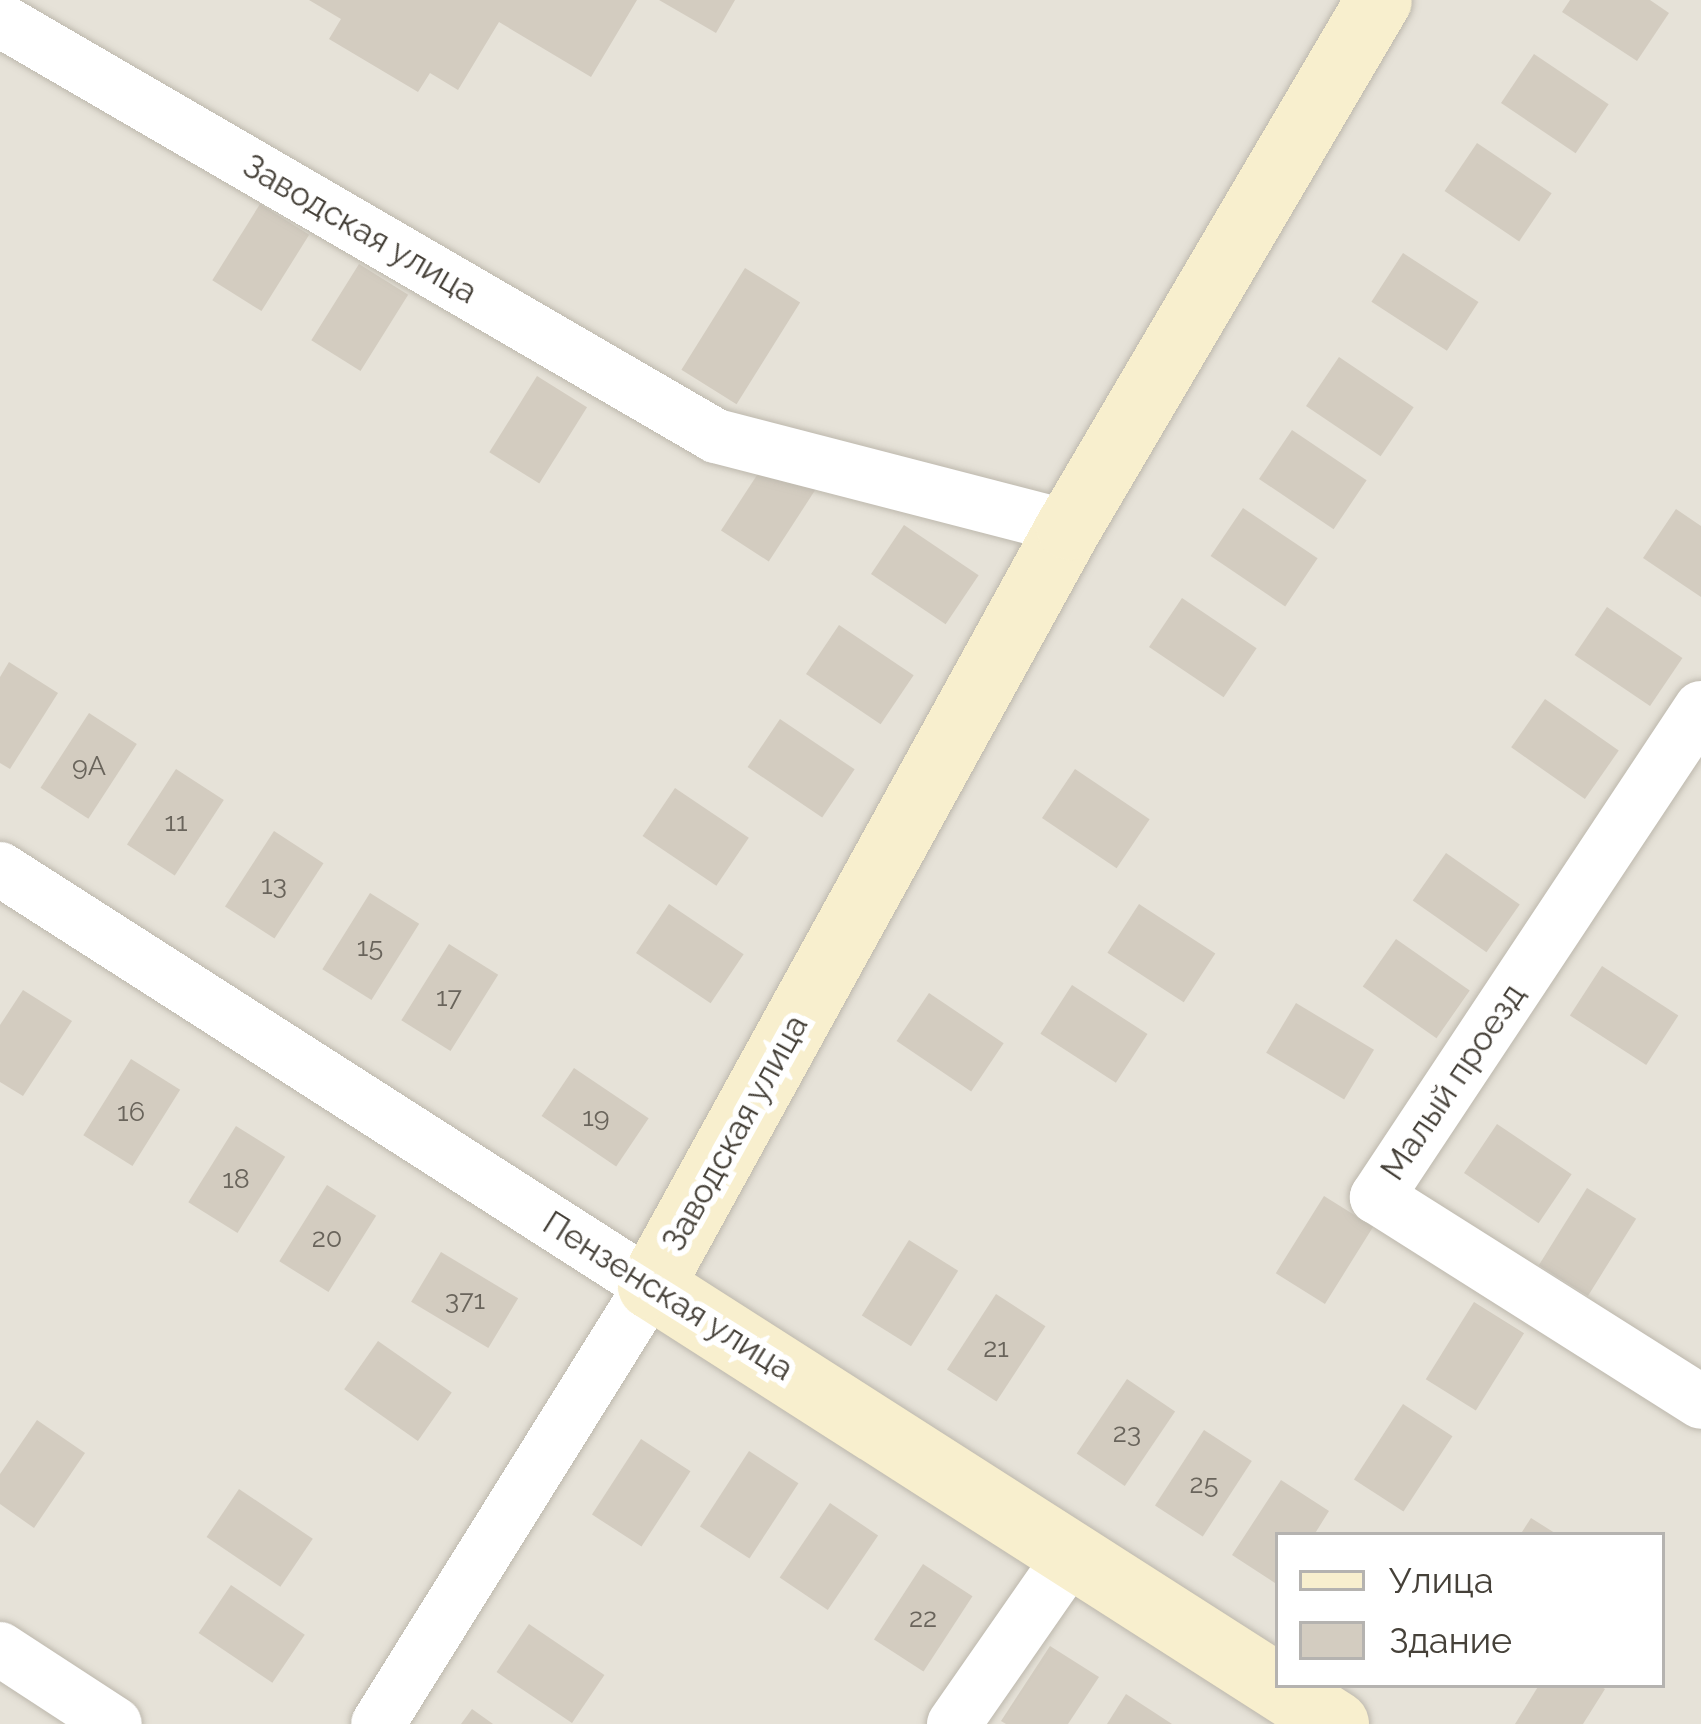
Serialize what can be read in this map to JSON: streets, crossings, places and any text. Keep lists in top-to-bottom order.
{
  "streets": {
    "street": ["Заводская улица", "Малый проезд", "Пензенская улица"]
  },
  "crossings": [
    ["Заводская улица", "Пензенская улица"]
  ],
  "house_numbers": [
    "9А",
    "11",
    "13",
    "15",
    "17",
    "16",
    "19",
    "18",
    "20",
    "371",
    "21",
    "23",
    "25",
    "22"
  ],
  "legend": ["Улица", "Здание"]
}
